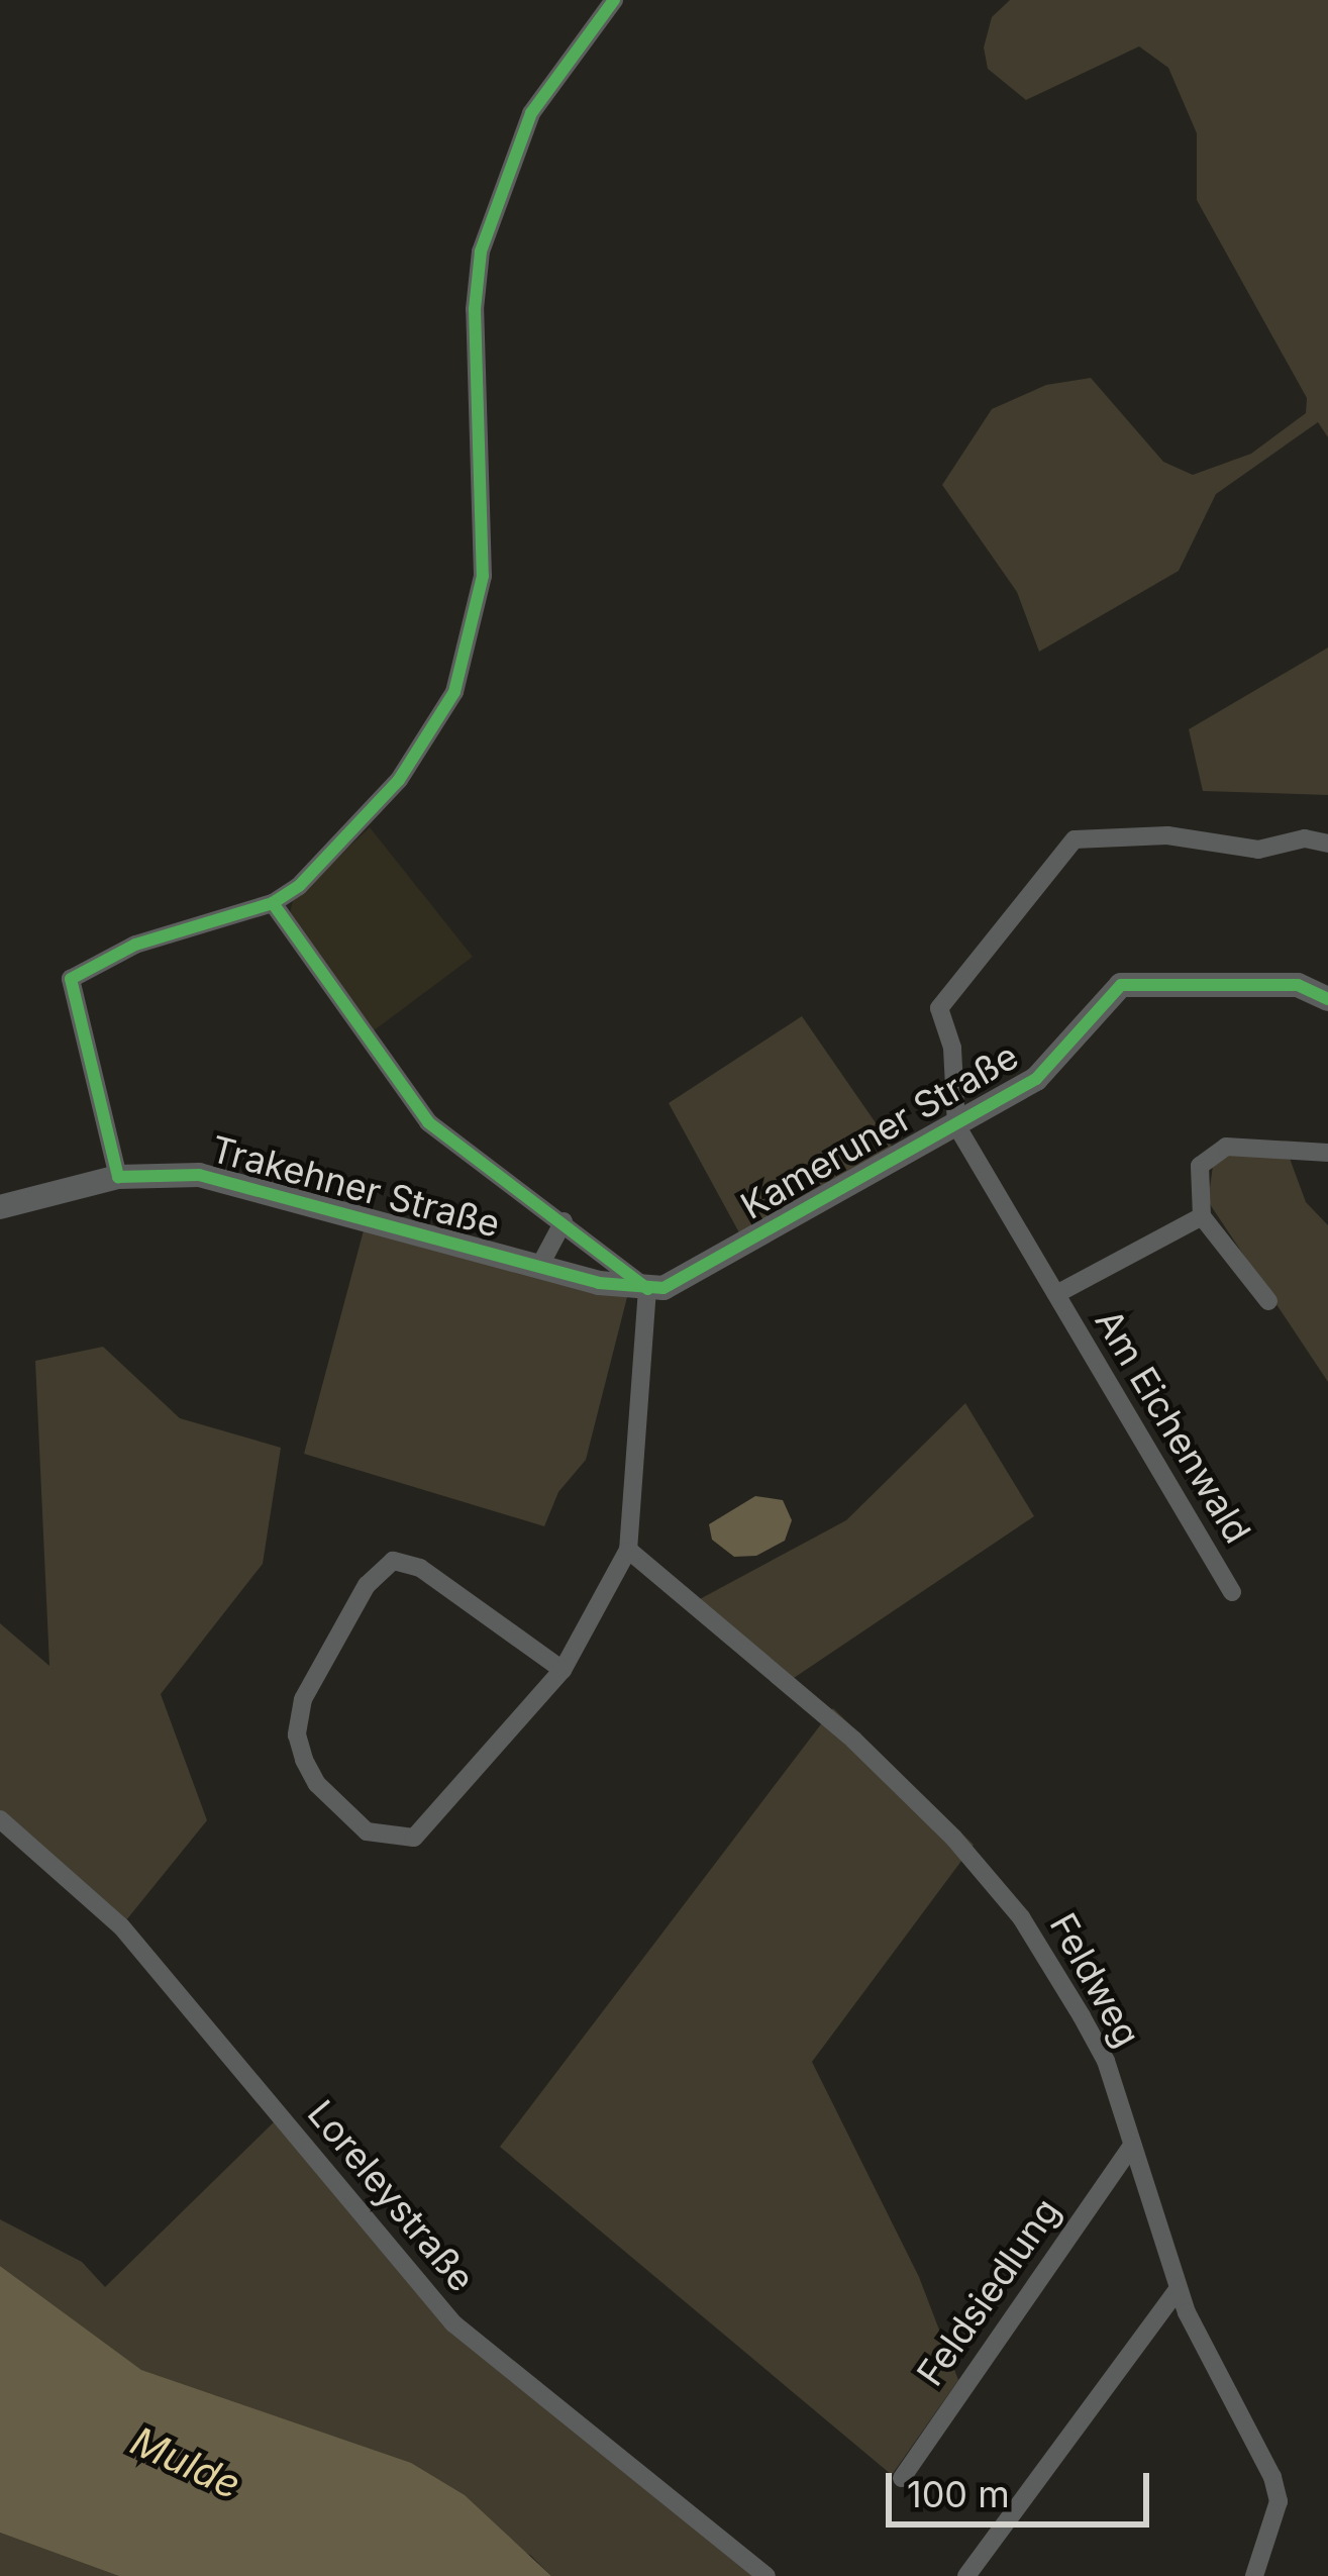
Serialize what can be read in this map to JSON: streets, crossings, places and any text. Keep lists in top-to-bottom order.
{
  "streets": {
    "street": [
      "Kameruner Straße",
      "Trakehner Straße",
      "Am Eichenwald",
      "Feldweg",
      "Loreleystraße",
      "Feldsiedlung"
    ]
  },
  "crossings": [
    ["Kameruner Straße", "Trakehner Straße"],
    ["Kameruner Straße", "Am Eichenwald"],
    ["Feldweg", "Feldsiedlung"]
  ],
  "water": ["Mulde"],
  "scale_bar": "100 m"
}
